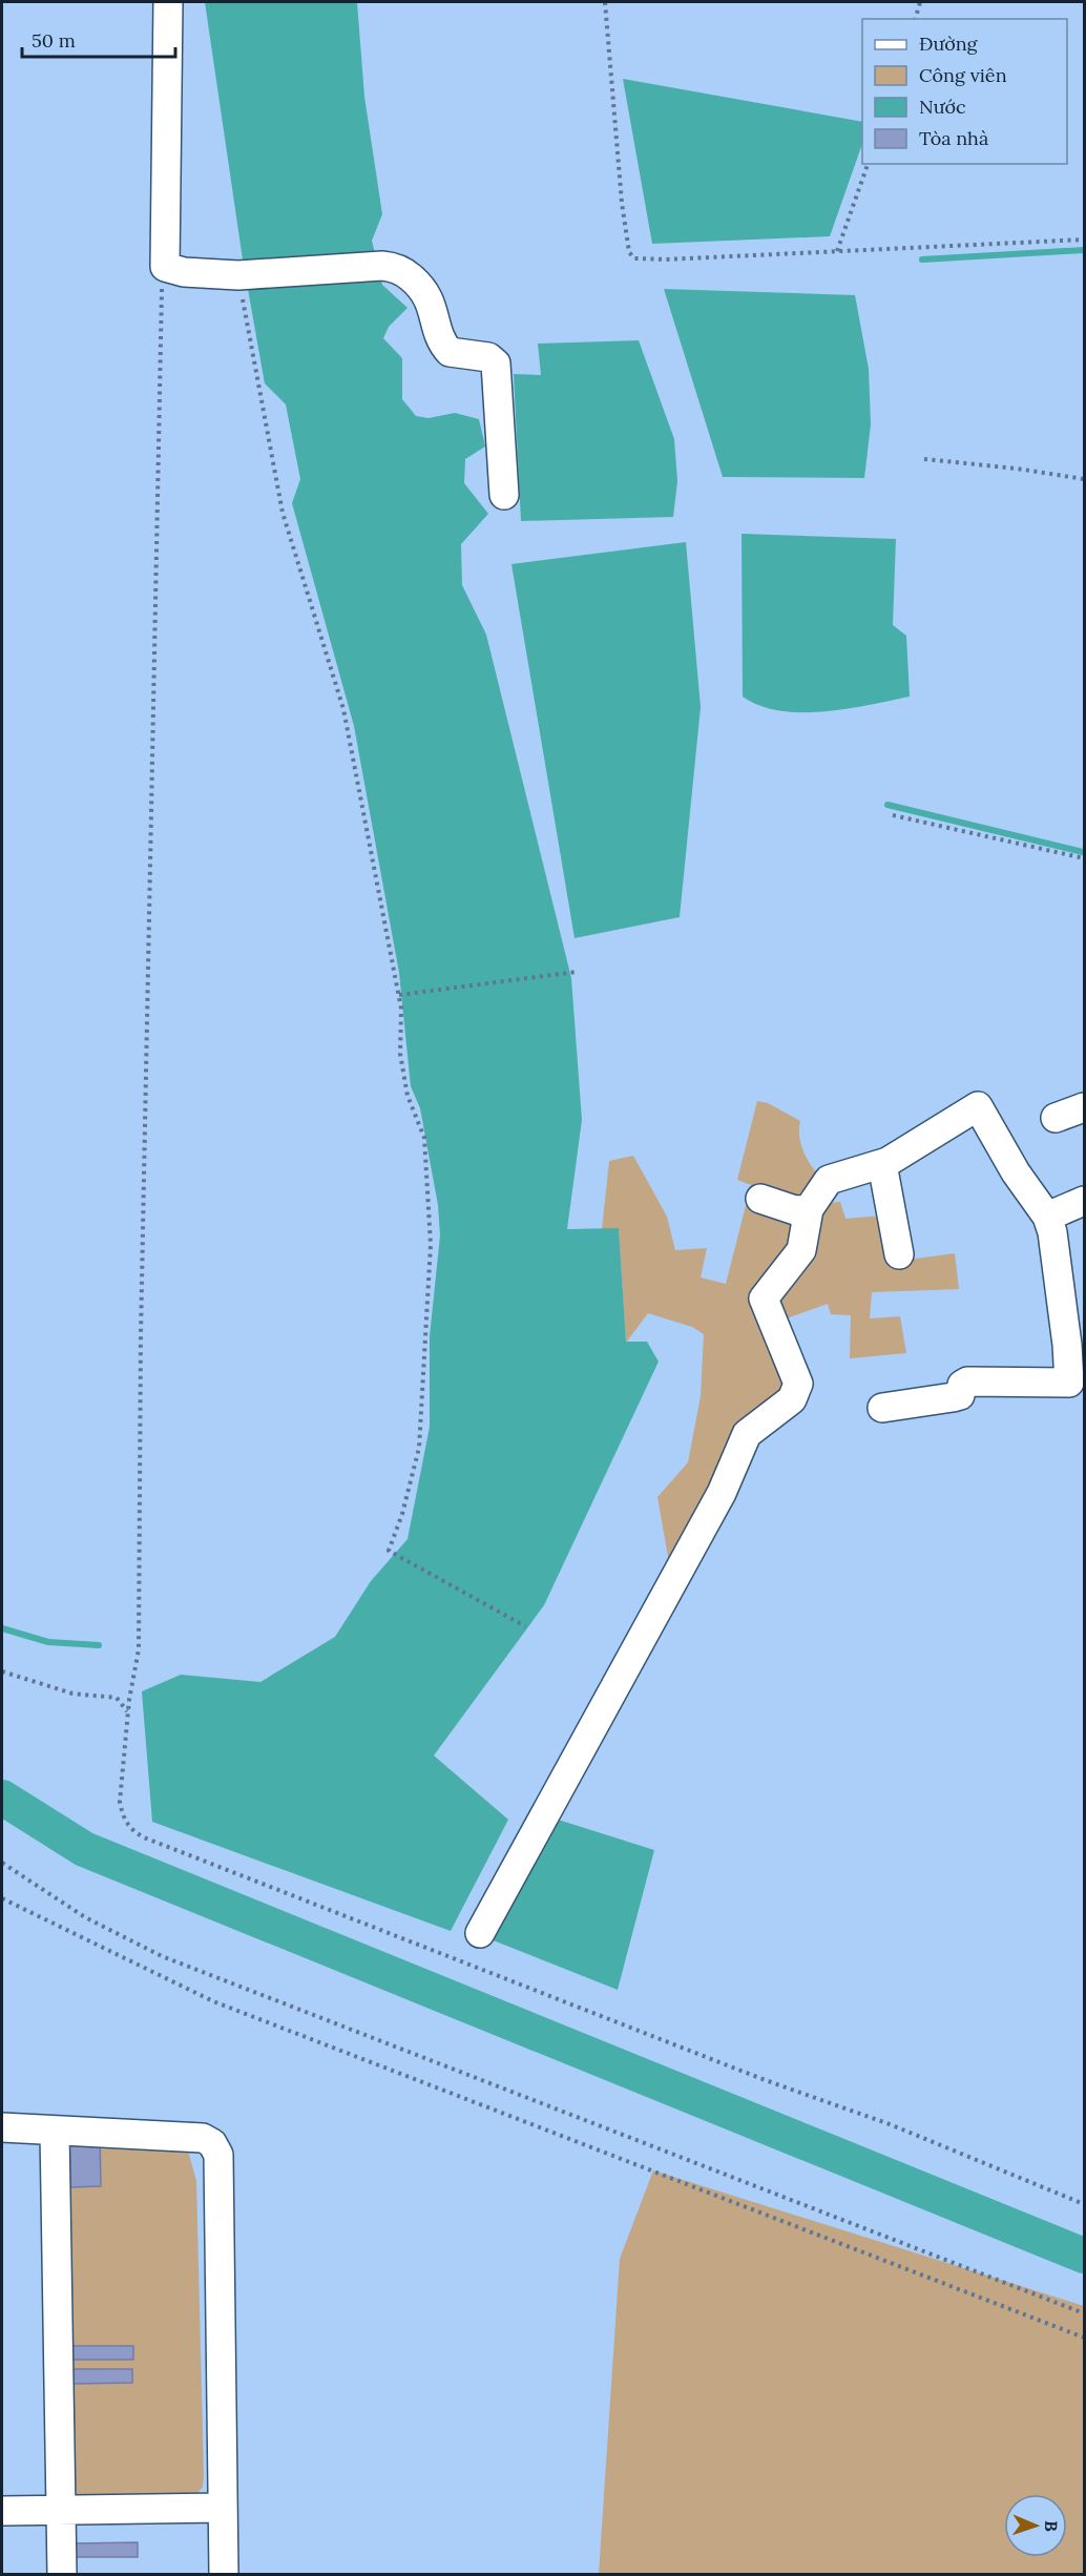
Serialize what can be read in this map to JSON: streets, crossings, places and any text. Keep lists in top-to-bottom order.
{
  "legend": [
    "Đường",
    "Công viên",
    "Nước",
    "Tòa nhà"
  ],
  "scale_bar": "50 m",
  "north": "right"
}
